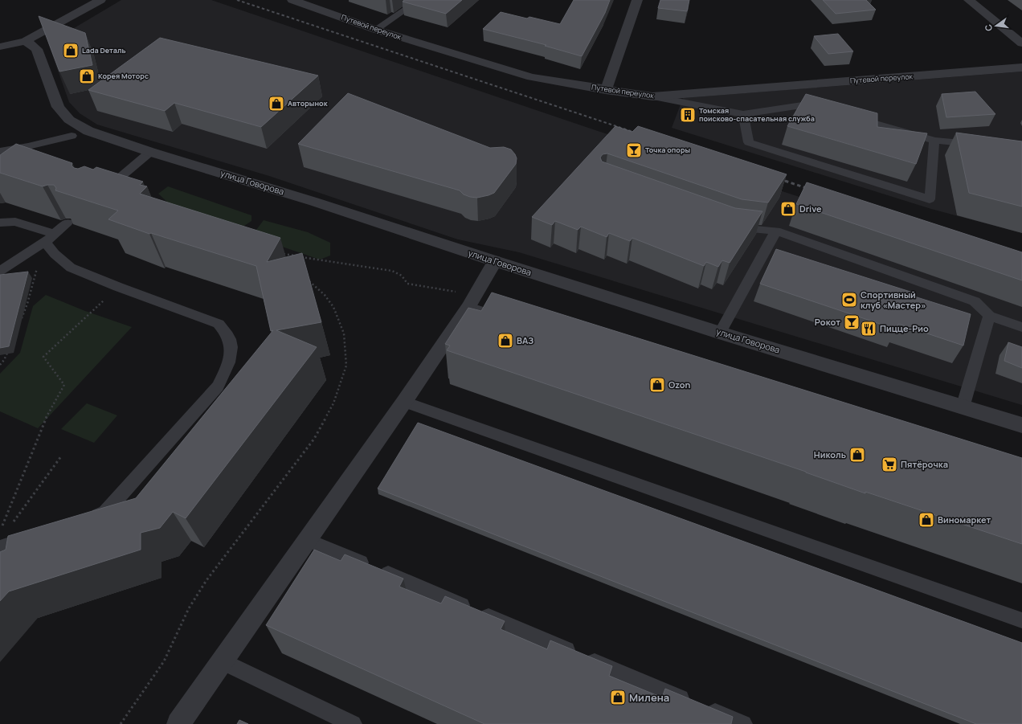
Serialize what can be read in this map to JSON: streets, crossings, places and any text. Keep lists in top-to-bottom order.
{
  "streets": {
    "street": ["Путевой переулок", "улица Говорова"]
  },
  "places": {
    "shop": [
      "Lada Dеталь",
      "Корея Моторс",
      "Авторынок",
      "Drive",
      "ВАЗ",
      "Ozon",
      "Николь",
      "Виномаркет",
      "Милена"
    ],
    "building": ["Томская поисково-спасательная служба"],
    "bar": ["Точка опоры", "Рокот"],
    "sports": ["Спортивный клуб «Мастер»"],
    "restaurant": ["Пицце-Рио"],
    "supermarket": ["Пятёрочка"]
  },
  "north": "left"
}
